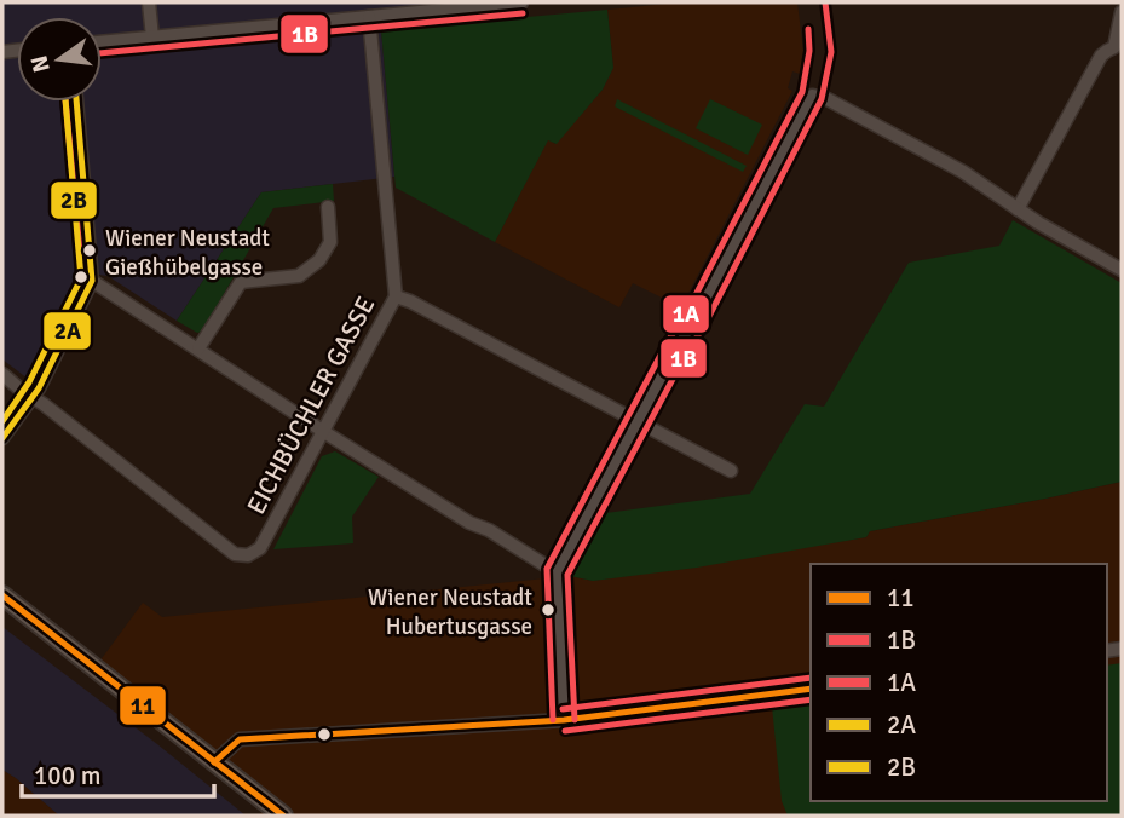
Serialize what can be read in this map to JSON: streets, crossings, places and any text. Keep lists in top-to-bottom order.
{
  "streets": {
    "street": ["EICHBÜCHLER GASSE"]
  },
  "places": ["Wiener Neustadt Gießhübelgasse", "Wiener Neustadt Hubertusgasse"],
  "lines": [
    "transit line 1B",
    "transit line 1A",
    "transit line 2A",
    "transit line 2B",
    "transit line 11"
  ],
  "legend": [
    "11",
    "1B",
    "1A",
    "2A",
    "2B"
  ],
  "scale_bar": "100 m",
  "north": "left"
}
